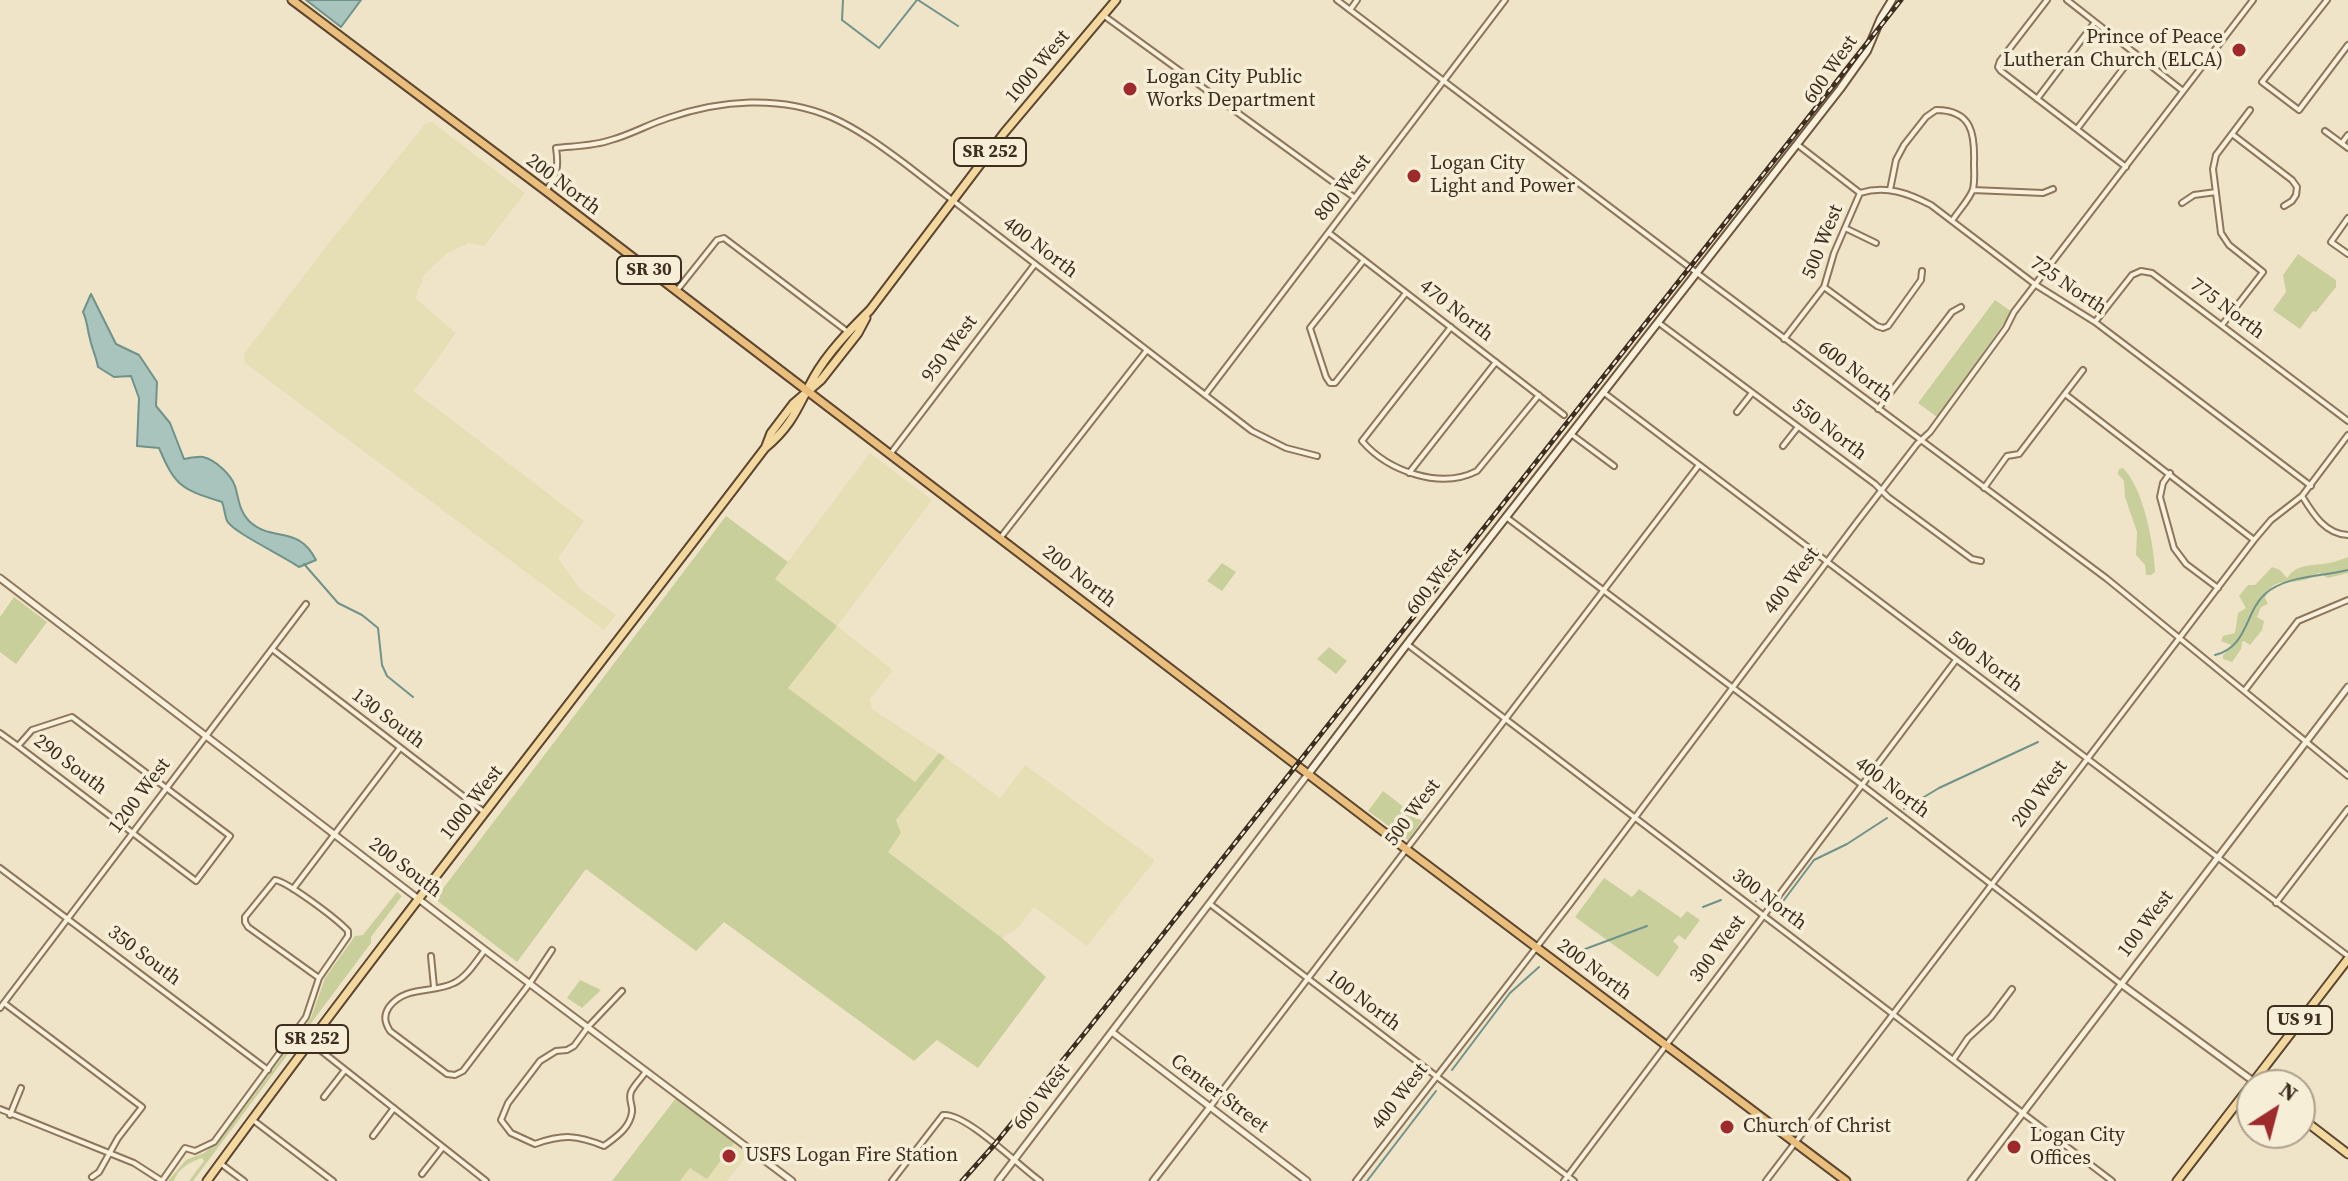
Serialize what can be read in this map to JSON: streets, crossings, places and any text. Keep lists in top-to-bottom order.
{
  "streets": {
    "highway": ["200 North", "SR 30"],
    "main road": [
      "1000 West",
      "600 West",
      "SR 252",
      "US 91"
    ],
    "street": [
      "800 West",
      "500 West",
      "400 North",
      "725 North",
      "775 North",
      "470 North",
      "950 West",
      "600 North",
      "550 North",
      "400 West",
      "500 North",
      "130 South",
      "290 South",
      "200 West",
      "1200 West",
      "200 South",
      "300 North",
      "100 West",
      "300 West",
      "350 South",
      "100 North",
      "Center Street"
    ]
  },
  "crossings": [
    ["1000 West", "200 North"],
    ["1000 West", "400 North"],
    ["1000 West", "130 South"],
    ["1000 West", "200 South"],
    ["600 West", "200 North"],
    ["600 West", "400 North"],
    ["600 West", "600 North"],
    ["600 West", "550 North"],
    ["600 West", "500 North"],
    ["600 West", "300 North"],
    ["600 West", "100 North"],
    ["600 West", "Center Street"],
    ["200 North", "500 West"],
    ["200 North", "400 North"],
    ["200 North", "950 West"],
    ["200 North", "400 West"],
    ["200 North", "200 West"],
    ["200 North", "300 West"],
    ["800 West", "400 North"],
    ["800 West", "470 North"],
    ["800 West", "600 North"],
    ["500 West", "400 North"],
    ["500 West", "725 North"],
    ["500 West", "600 North"],
    ["500 West", "500 North"],
    ["500 West", "300 North"],
    ["500 West", "100 North"],
    ["500 West", "Center Street"],
    ["400 North", "950 West"],
    ["400 North", "400 West"],
    ["400 North", "200 West"],
    ["400 North", "100 West"],
    ["400 North", "300 West"],
    ["725 North", "775 North"],
    ["725 North", "400 West"],
    ["725 North", "200 West"],
    ["600 North", "400 West"],
    ["600 North", "200 West"],
    ["600 North", "100 West"],
    ["550 North", "400 West"],
    ["400 West", "500 North"],
    ["400 West", "300 North"],
    ["400 West", "100 North"],
    ["500 North", "200 West"],
    ["500 North", "100 West"],
    ["500 North", "300 West"],
    ["500 North", "US 91"],
    ["130 South", "1200 West"],
    ["290 South", "1200 West"],
    ["200 West", "300 North"],
    ["1200 West", "200 South"],
    ["1200 West", "350 South"],
    ["300 North", "100 West"],
    ["300 North", "300 West"],
    ["300 West", "100 North"]
  ],
  "places": [
    "Prince of Peace Lutheran Church (ELCA)",
    "Logan City Public Works Department",
    "Logan City Light and Power",
    "Church of Christ",
    "Logan City Offices",
    "USFS Logan Fire Station"
  ],
  "north": "top right"
}
